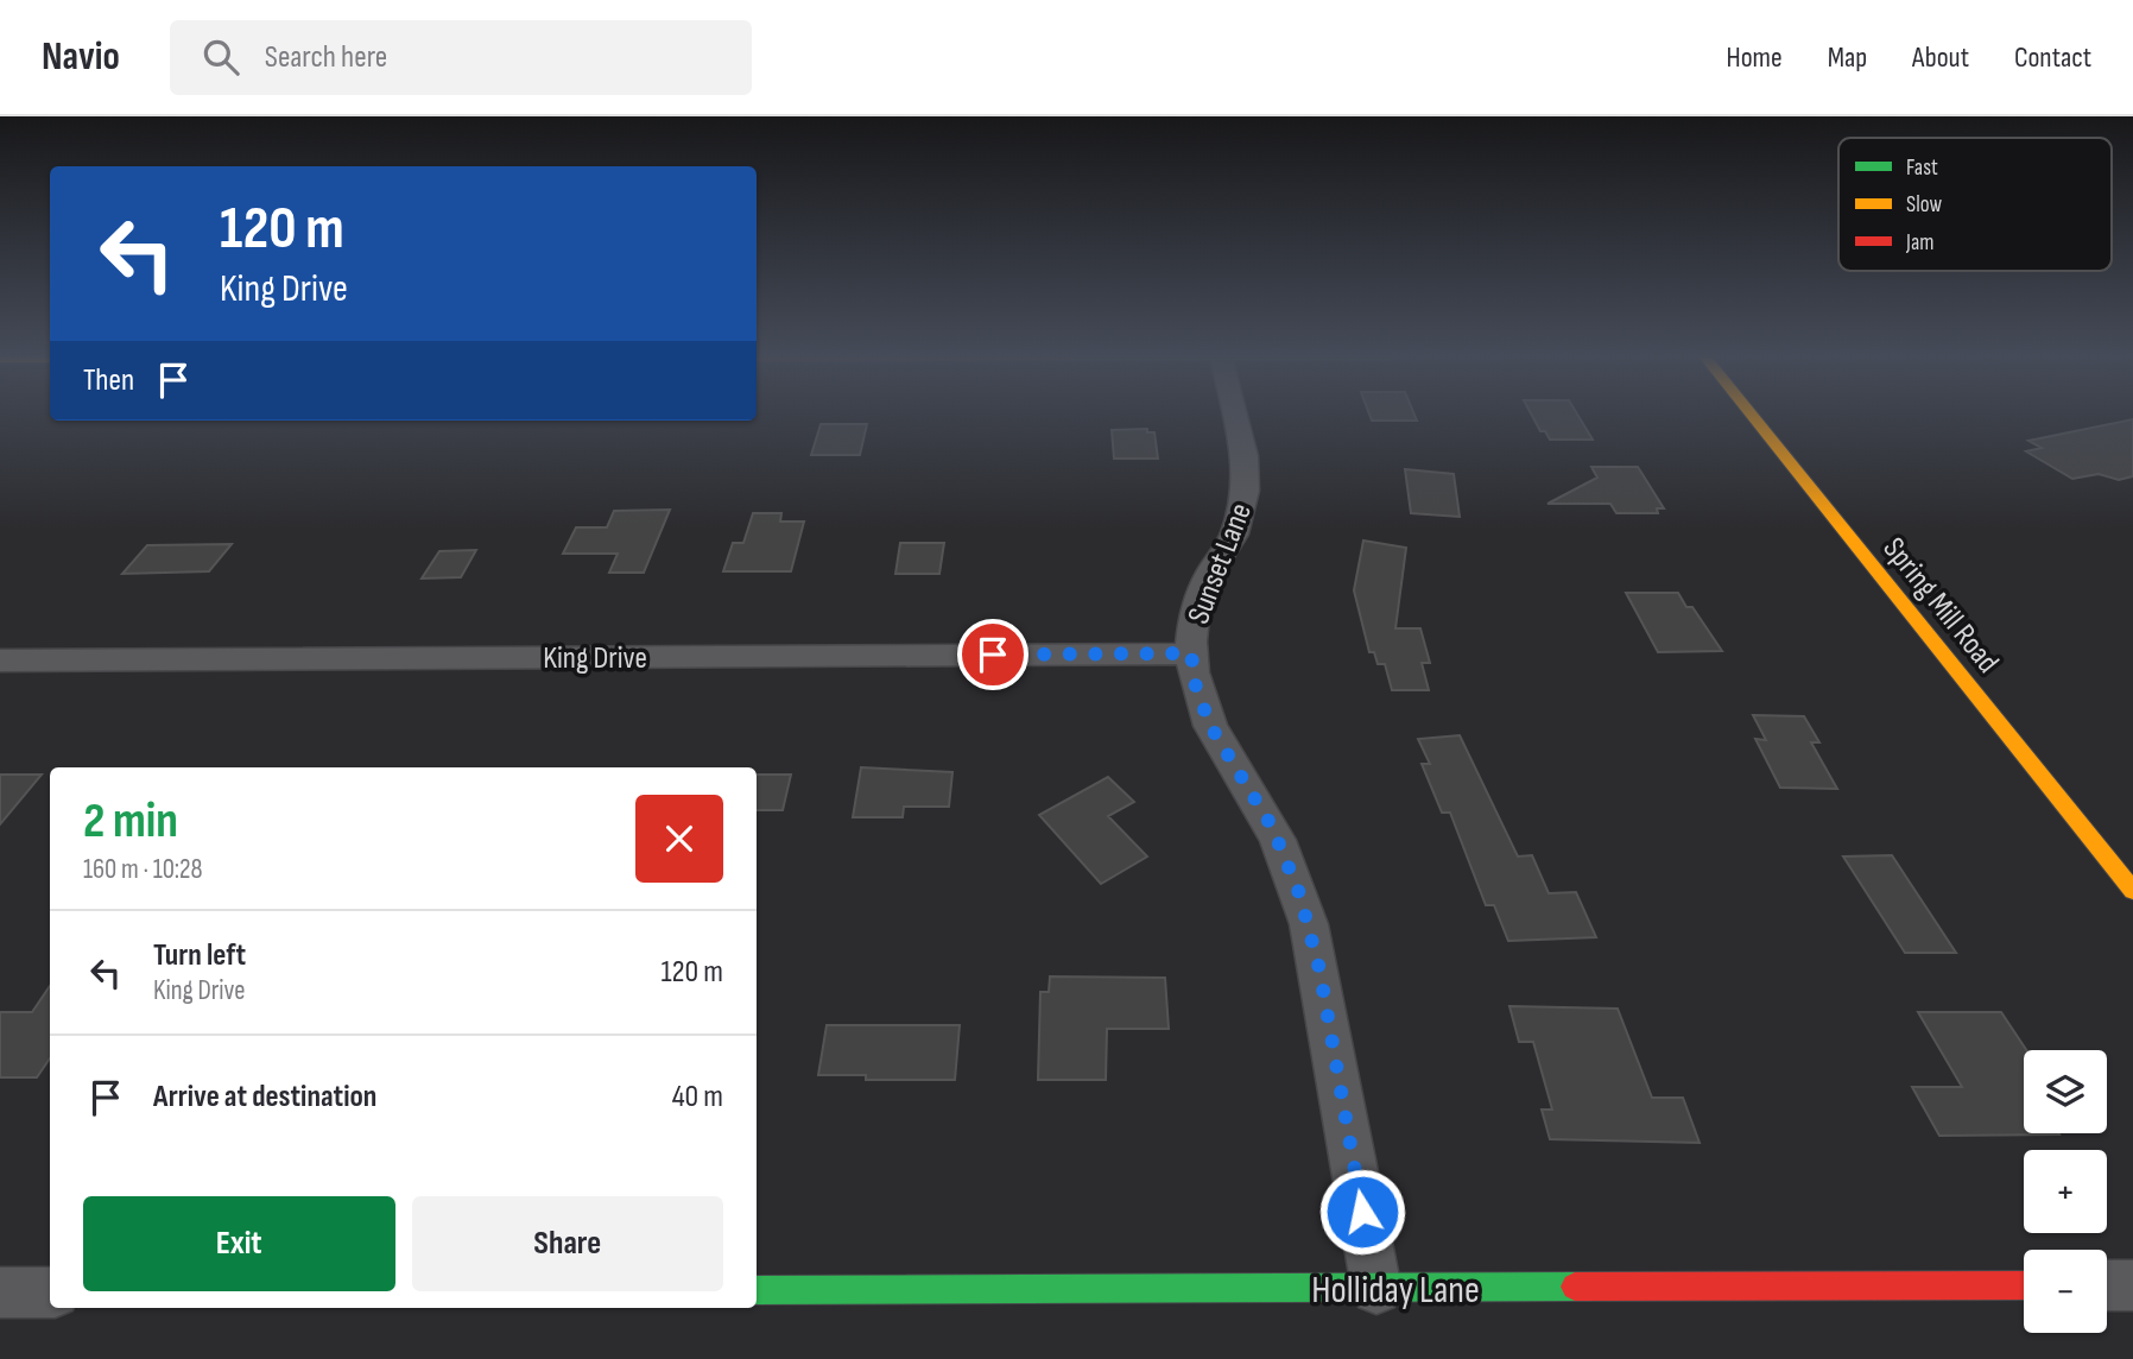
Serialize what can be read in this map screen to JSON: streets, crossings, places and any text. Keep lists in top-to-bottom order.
{
  "streets": {
    "street": [
      "Sunset Lane",
      "Spring Mill Road",
      "King Drive",
      "Holliday Lane"
    ]
  },
  "crossings": [
    ["Sunset Lane", "King Drive"],
    ["Sunset Lane", "Holliday Lane"]
  ],
  "legend": ["Fast", "Slow", "Jam"],
  "page": {
    "header": "Navio",
    "search": "Search here",
    "nav": [
      "Home",
      "Map",
      "About",
      "Contact"
    ],
    "turn": ["120 m", "King Drive"],
    "then": "Then",
    "heading": ["2 min", "160 m · 10:28"],
    "list": [
      {
        "name": "Turn left",
        "note": "King Drive",
        "value": "120 m"
      },
      {
        "name": "Arrive at destination",
        "value": "40 m"
      }
    ],
    "map_buttons": ["+", "−"],
    "buttons": ["Exit", "Share"]
  }
}
